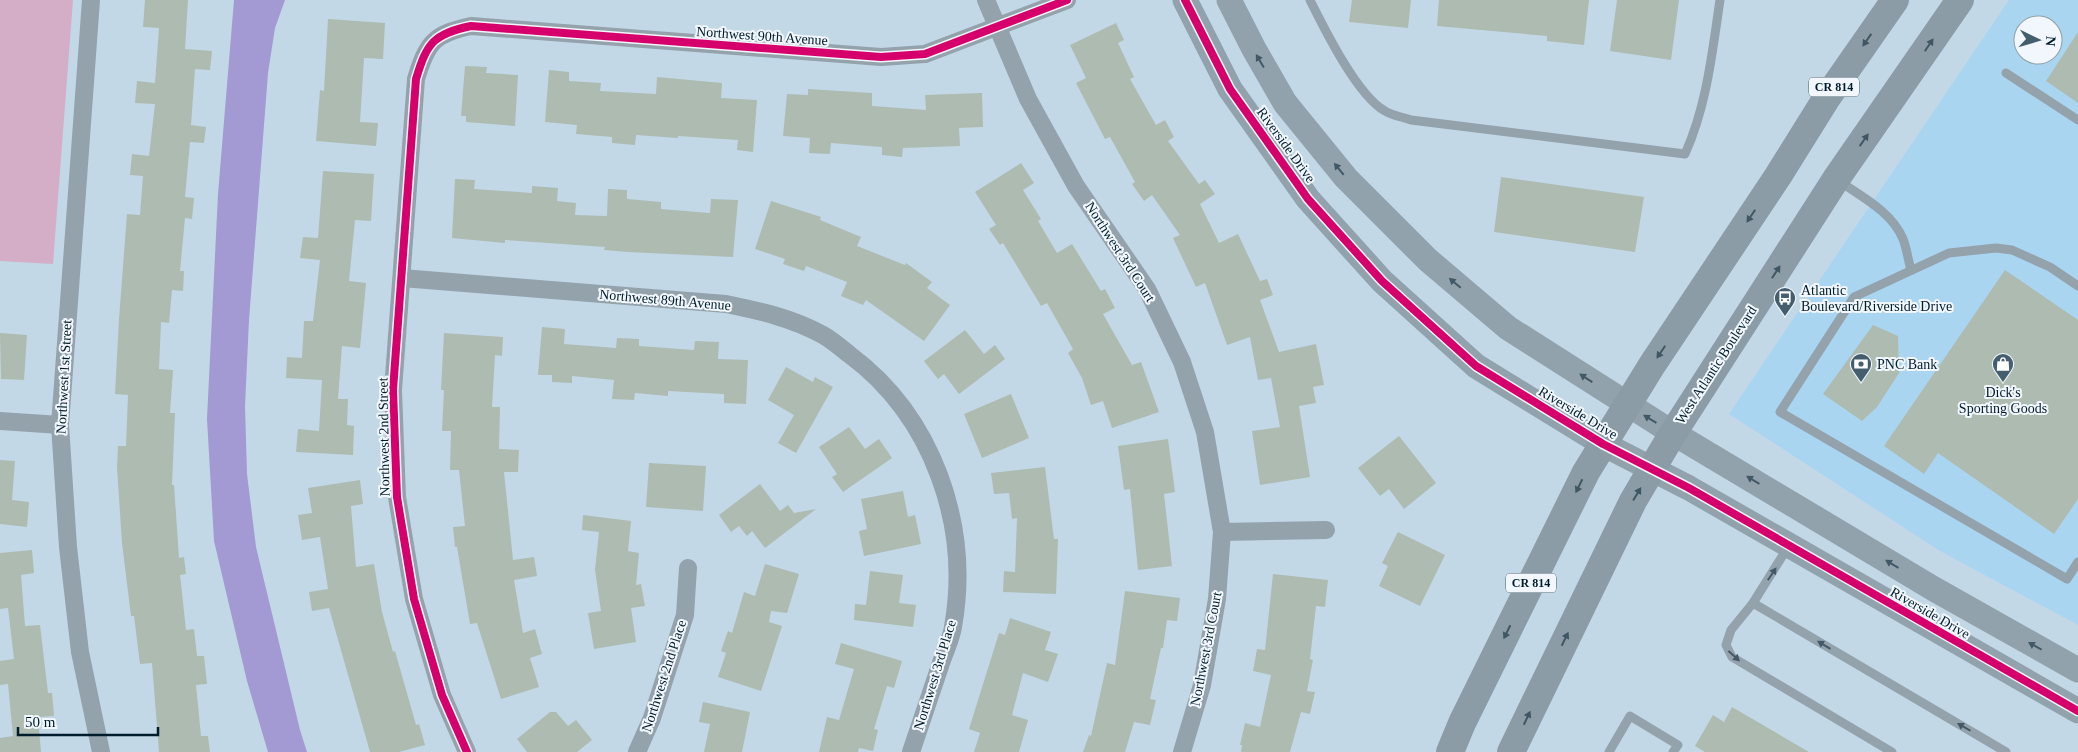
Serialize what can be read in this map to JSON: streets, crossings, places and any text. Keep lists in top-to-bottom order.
{
  "streets": {
    "main road": ["CR 814", "West Atlantic Boulevard"],
    "street": [
      "Northwest 90th Avenue",
      "Riverside Drive",
      "Northwest 3rd Court",
      "Northwest 89th Avenue",
      "Northwest 1st Street",
      "Northwest 2nd Street",
      "Northwest 3rd Place",
      "Northwest 2nd Place"
    ]
  },
  "crossings": [
    ["Northwest 90th Avenue", "Northwest 3rd Court"],
    ["Northwest 90th Avenue", "Northwest 2nd Street"],
    ["CR 814", "Riverside Drive"],
    ["Riverside Drive", "West Atlantic Boulevard"],
    ["Northwest 89th Avenue", "Northwest 2nd Street"],
    ["Northwest 89th Avenue", "Northwest 3rd Place"]
  ],
  "places": {
    "bus stop": ["Atlantic Boulevard/Riverside Drive"],
    "bank": ["PNC Bank"],
    "shop": ["Dick's Sporting Goods"]
  },
  "scale_bar": "50 m",
  "north": "right"
}
